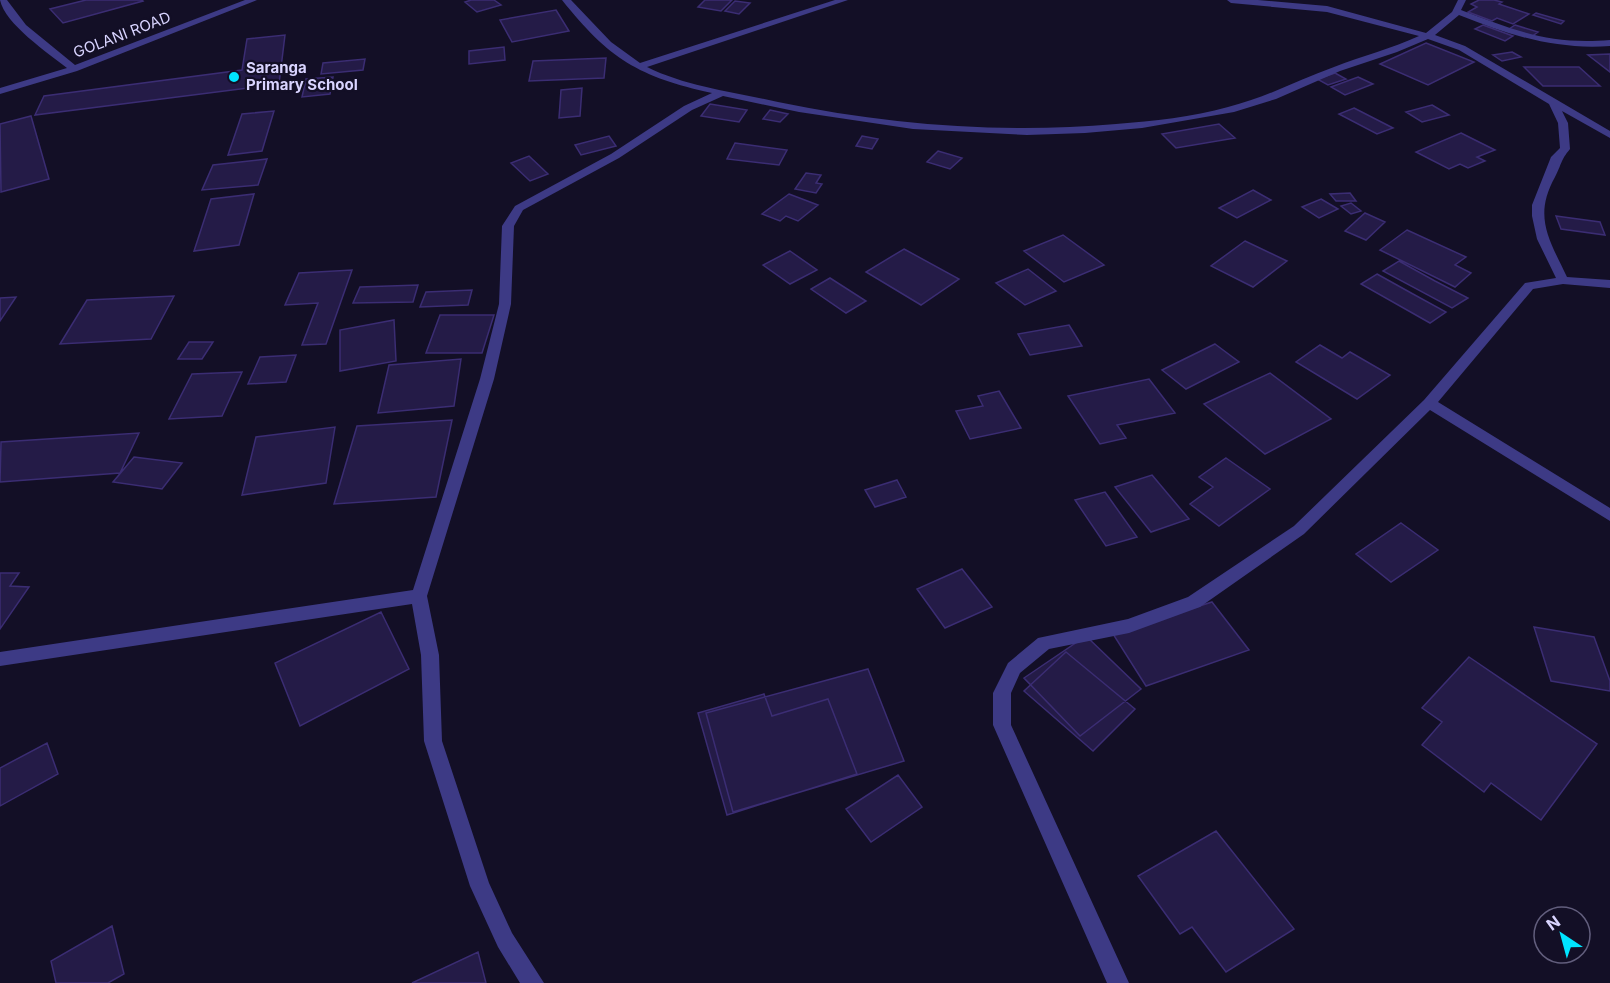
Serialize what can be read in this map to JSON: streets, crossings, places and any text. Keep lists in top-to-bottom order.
{
  "streets": {
    "street": ["GOLANI ROAD"]
  },
  "places": ["Saranga Primary School"],
  "north": "top left"
}
